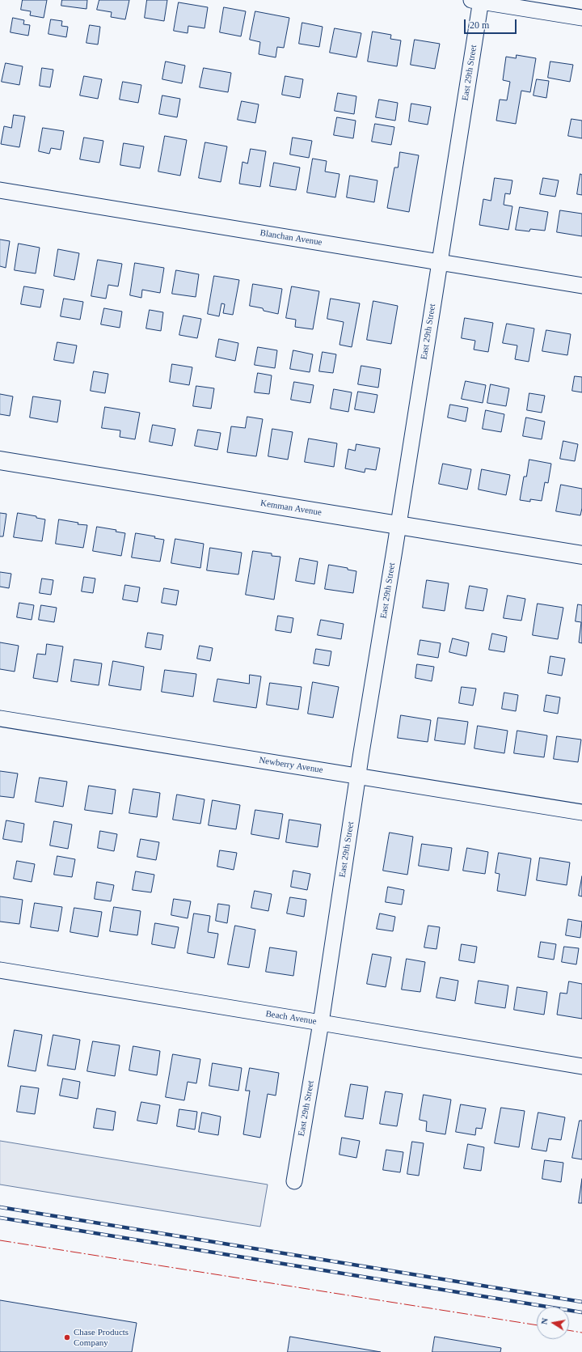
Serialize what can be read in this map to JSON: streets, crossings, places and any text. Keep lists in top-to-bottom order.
{
  "streets": {
    "street": [
      "East 29th Street",
      "Blanchan Avenue",
      "Kemman Avenue",
      "Newberry Avenue",
      "Beach Avenue"
    ]
  },
  "crossings": [
    ["East 29th Street", "Blanchan Avenue"],
    ["East 29th Street", "Kemman Avenue"],
    ["East 29th Street", "Newberry Avenue"],
    ["East 29th Street", "Beach Avenue"]
  ],
  "places": ["Chase Products Company"],
  "scale_bar": "20 m",
  "north": "left"
}
